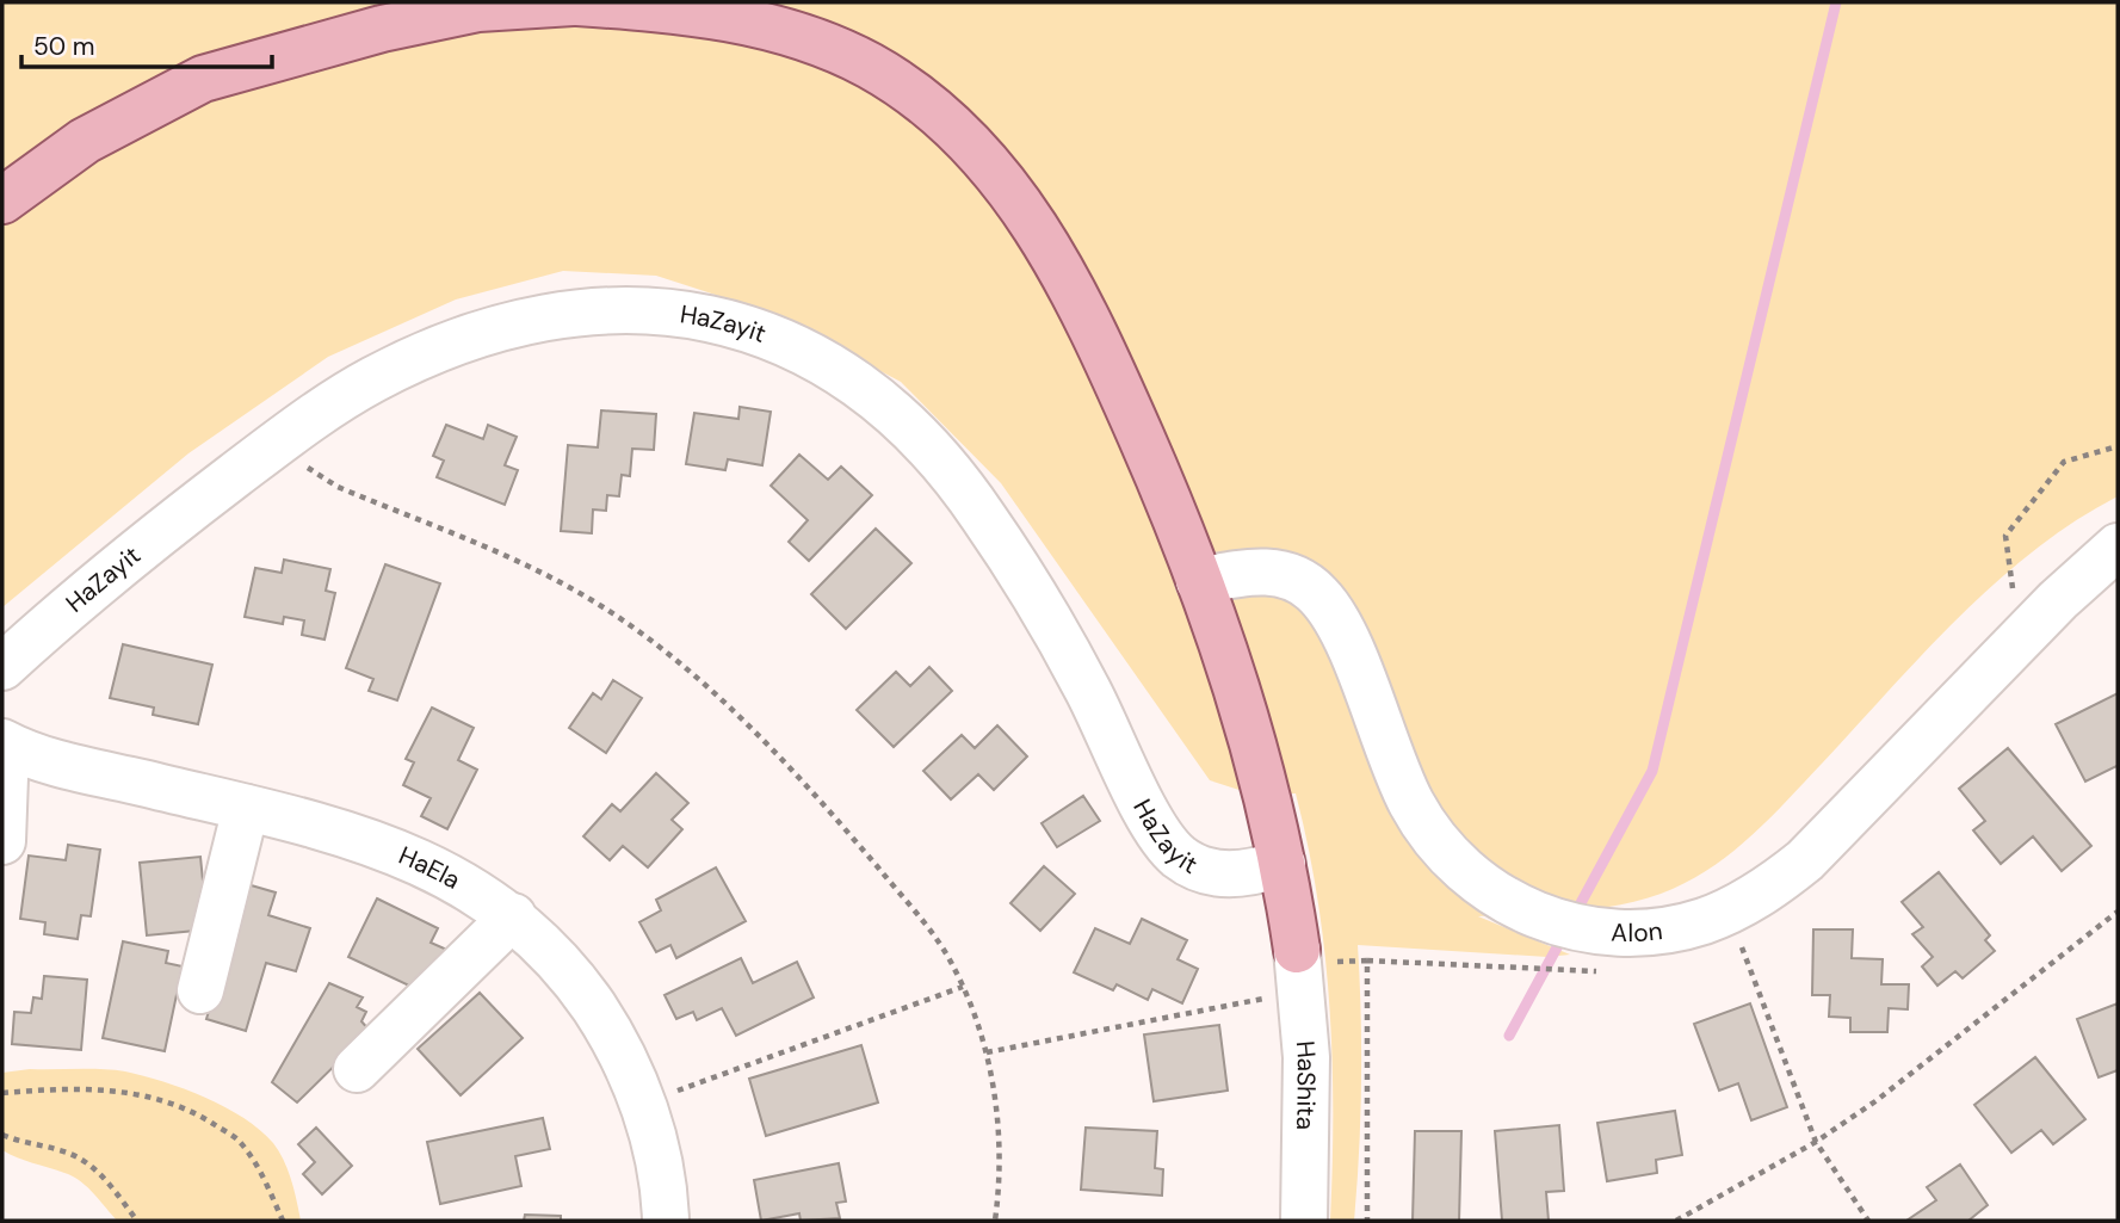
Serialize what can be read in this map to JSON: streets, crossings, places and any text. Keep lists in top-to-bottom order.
{
  "streets": {
    "street": [
      "HaZayit",
      "HaEla",
      "Alon",
      "HaShita"
    ]
  },
  "scale_bar": "50 m"
}
